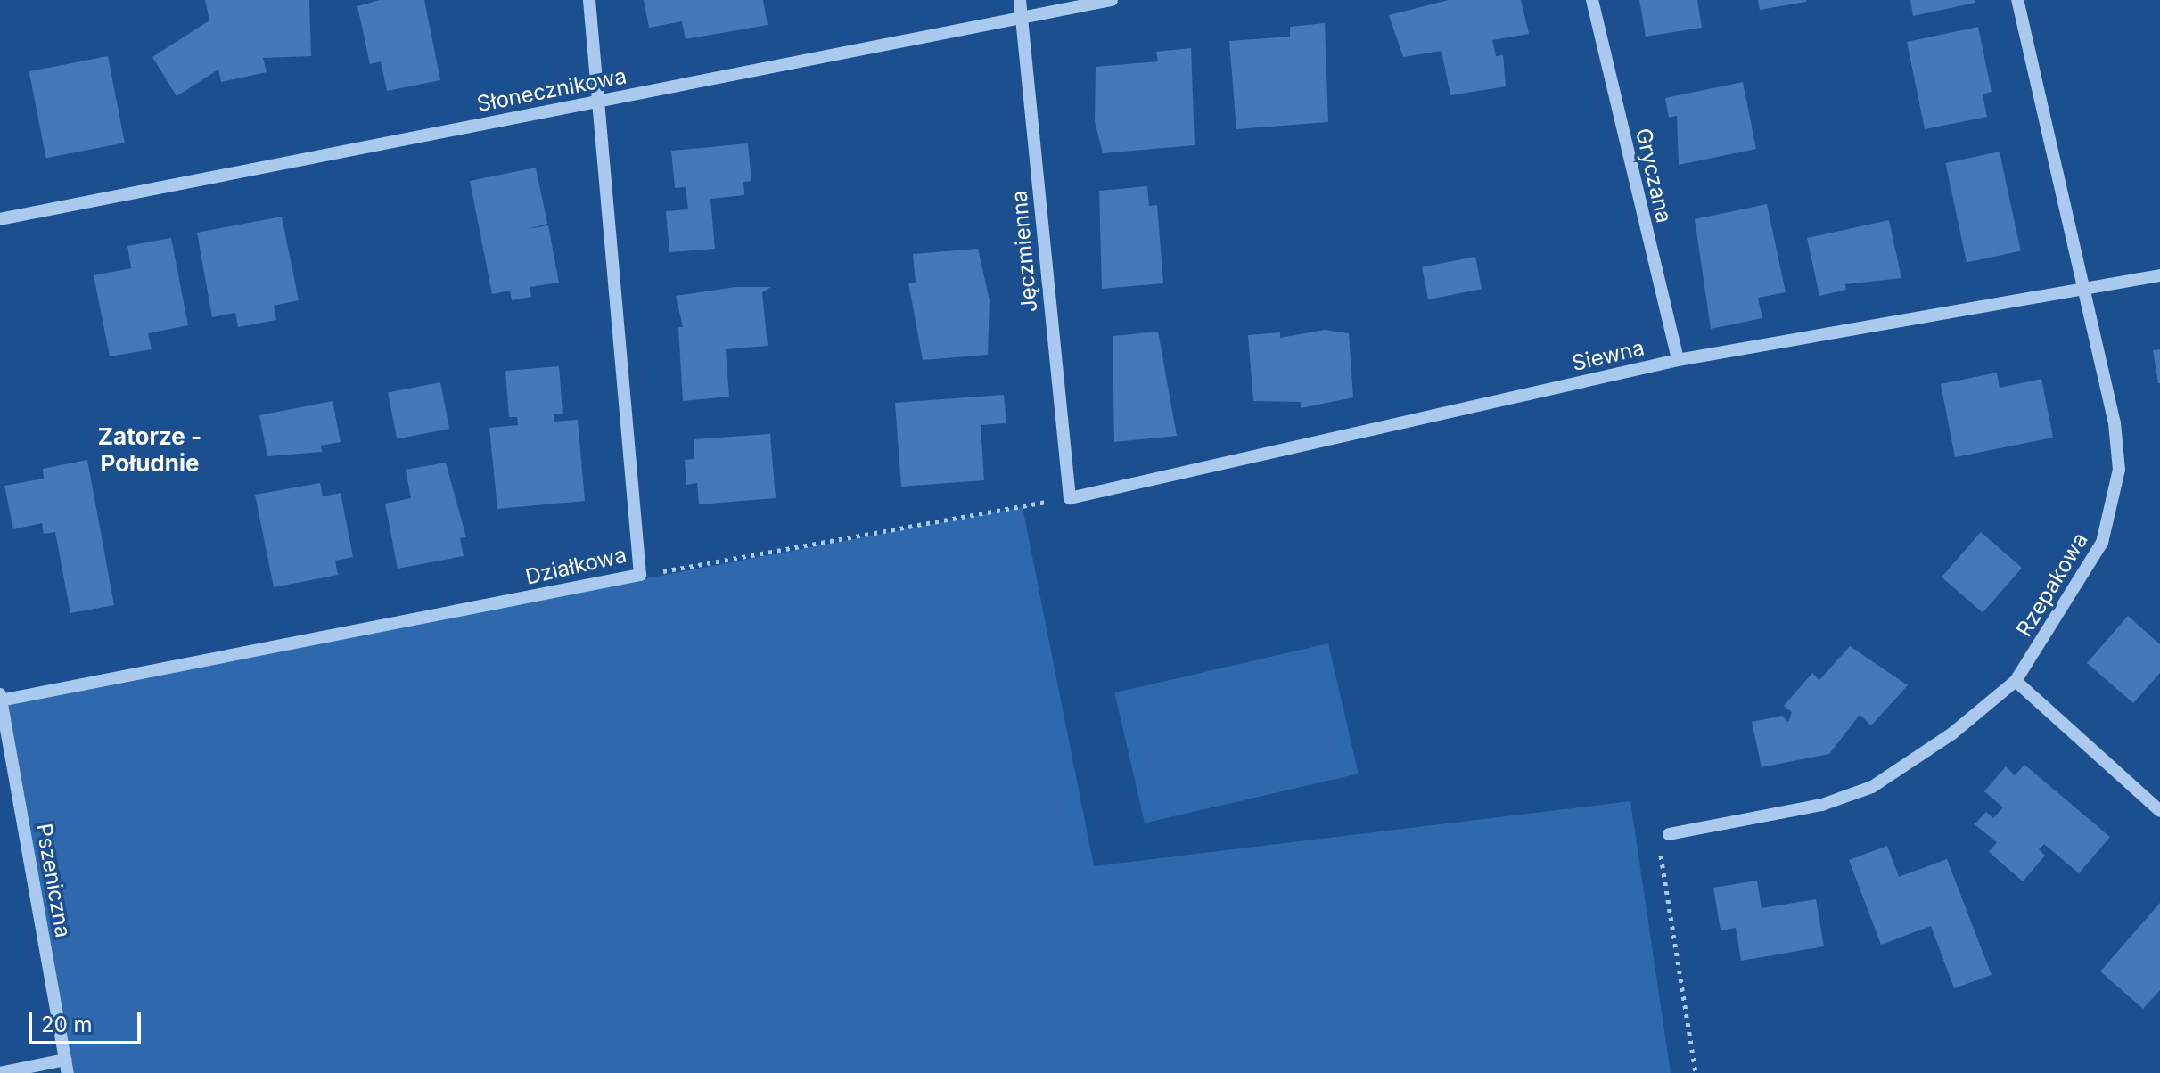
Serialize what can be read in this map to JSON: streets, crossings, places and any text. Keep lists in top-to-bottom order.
{
  "streets": {
    "street": [
      "Słonecznikowa",
      "Gryczana",
      "Jęczmienna",
      "Siewna",
      "Działkowa",
      "Rzepakowa",
      "Pszeniczna"
    ]
  },
  "crossings": [
    ["Słonecznikowa", "Jęczmienna"],
    ["Słonecznikowa", "Działkowa"],
    ["Gryczana", "Siewna"],
    ["Jęczmienna", "Siewna"],
    ["Siewna", "Rzepakowa"],
    ["Działkowa", "Pszeniczna"]
  ],
  "districts": ["Zatorze - Południe"],
  "scale_bar": "20 m"
}
